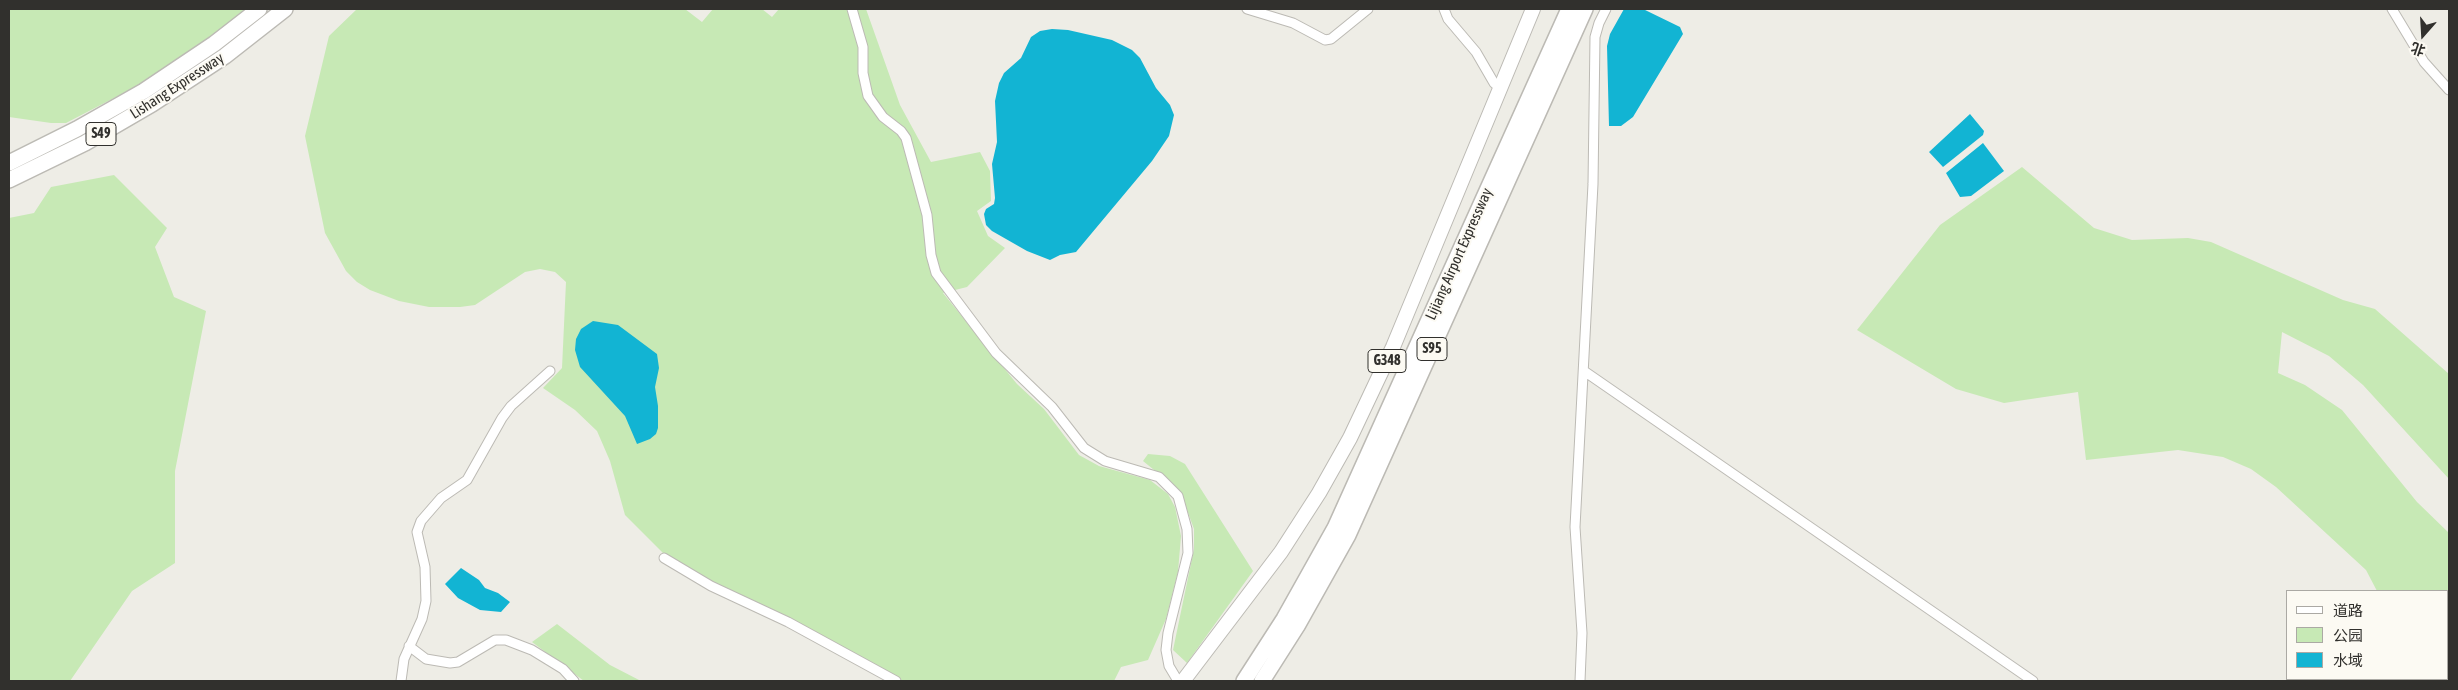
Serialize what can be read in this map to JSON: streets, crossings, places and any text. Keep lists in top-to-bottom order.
{
  "streets": {
    "highway": [
      "Lishang Expressway",
      "S49",
      "Lijiang Airport Expressway",
      "S95",
      "G348"
    ]
  },
  "legend": ["道路", "公园", "水域"],
  "north": "bottom"
}
